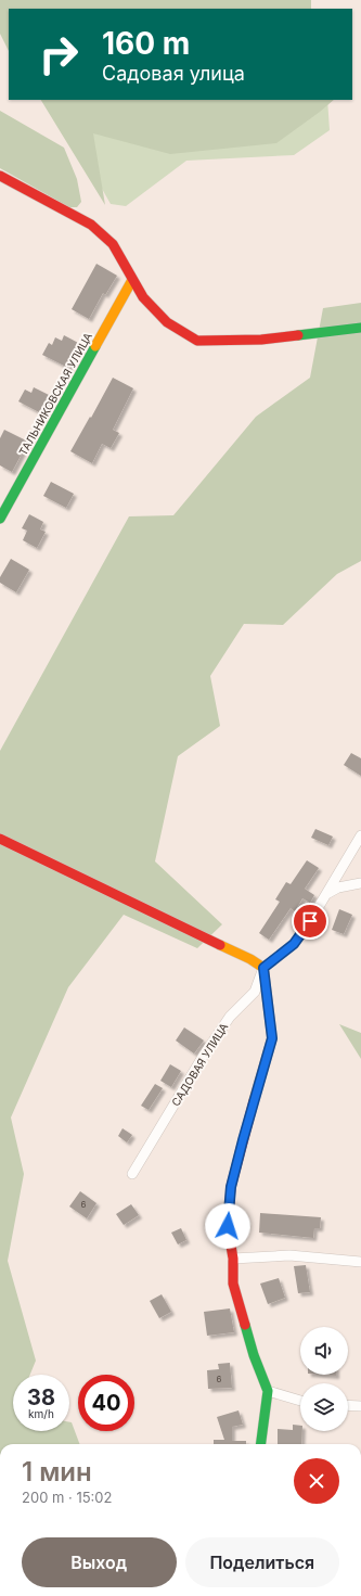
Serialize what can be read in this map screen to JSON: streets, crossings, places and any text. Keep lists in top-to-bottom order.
{
  "streets": {
    "street": ["ТАЛЬНИКОВСКАЯ УЛИЦА", "САДОВАЯ УЛИЦА"]
  },
  "house_numbers": ["6", "6"],
  "page": {
    "turn": ["160 m", "Садовая улица"],
    "speed": "38 km/h",
    "limit": "40",
    "heading": ["1 мин", "200 m · 15:02"],
    "buttons": ["Выход", "Поделиться"]
  }
}
